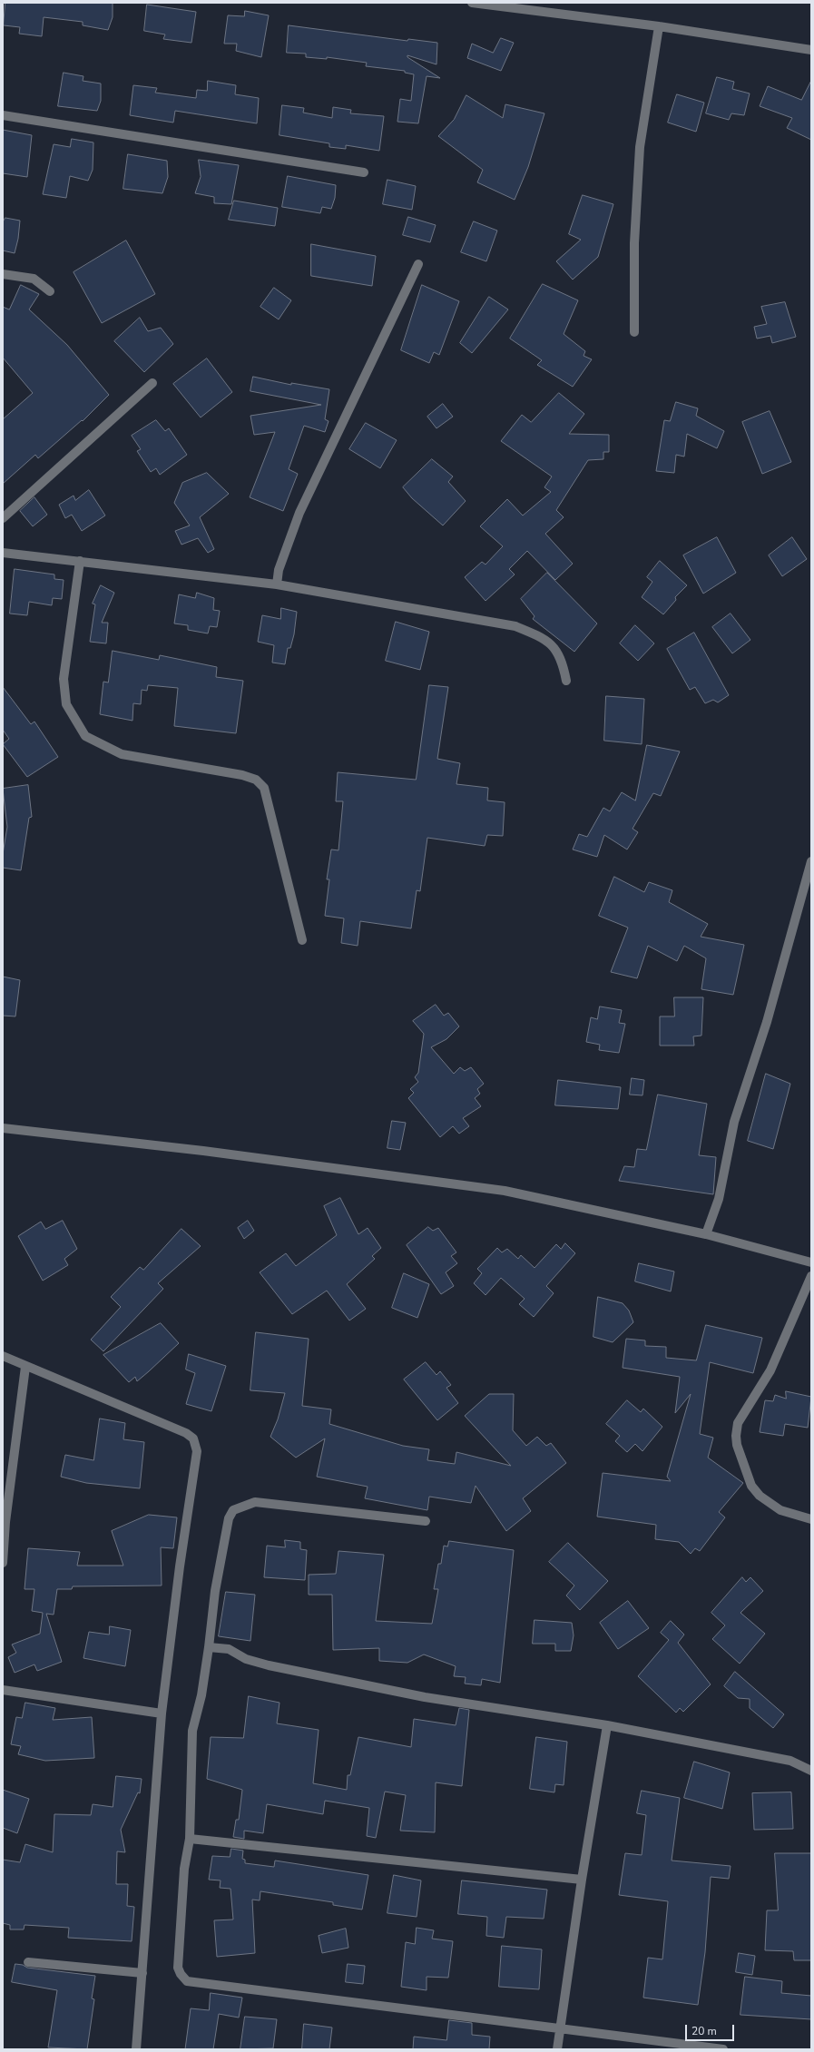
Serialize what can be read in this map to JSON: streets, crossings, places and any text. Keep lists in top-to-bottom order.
{
  "scale_bar": "20 m"
}
